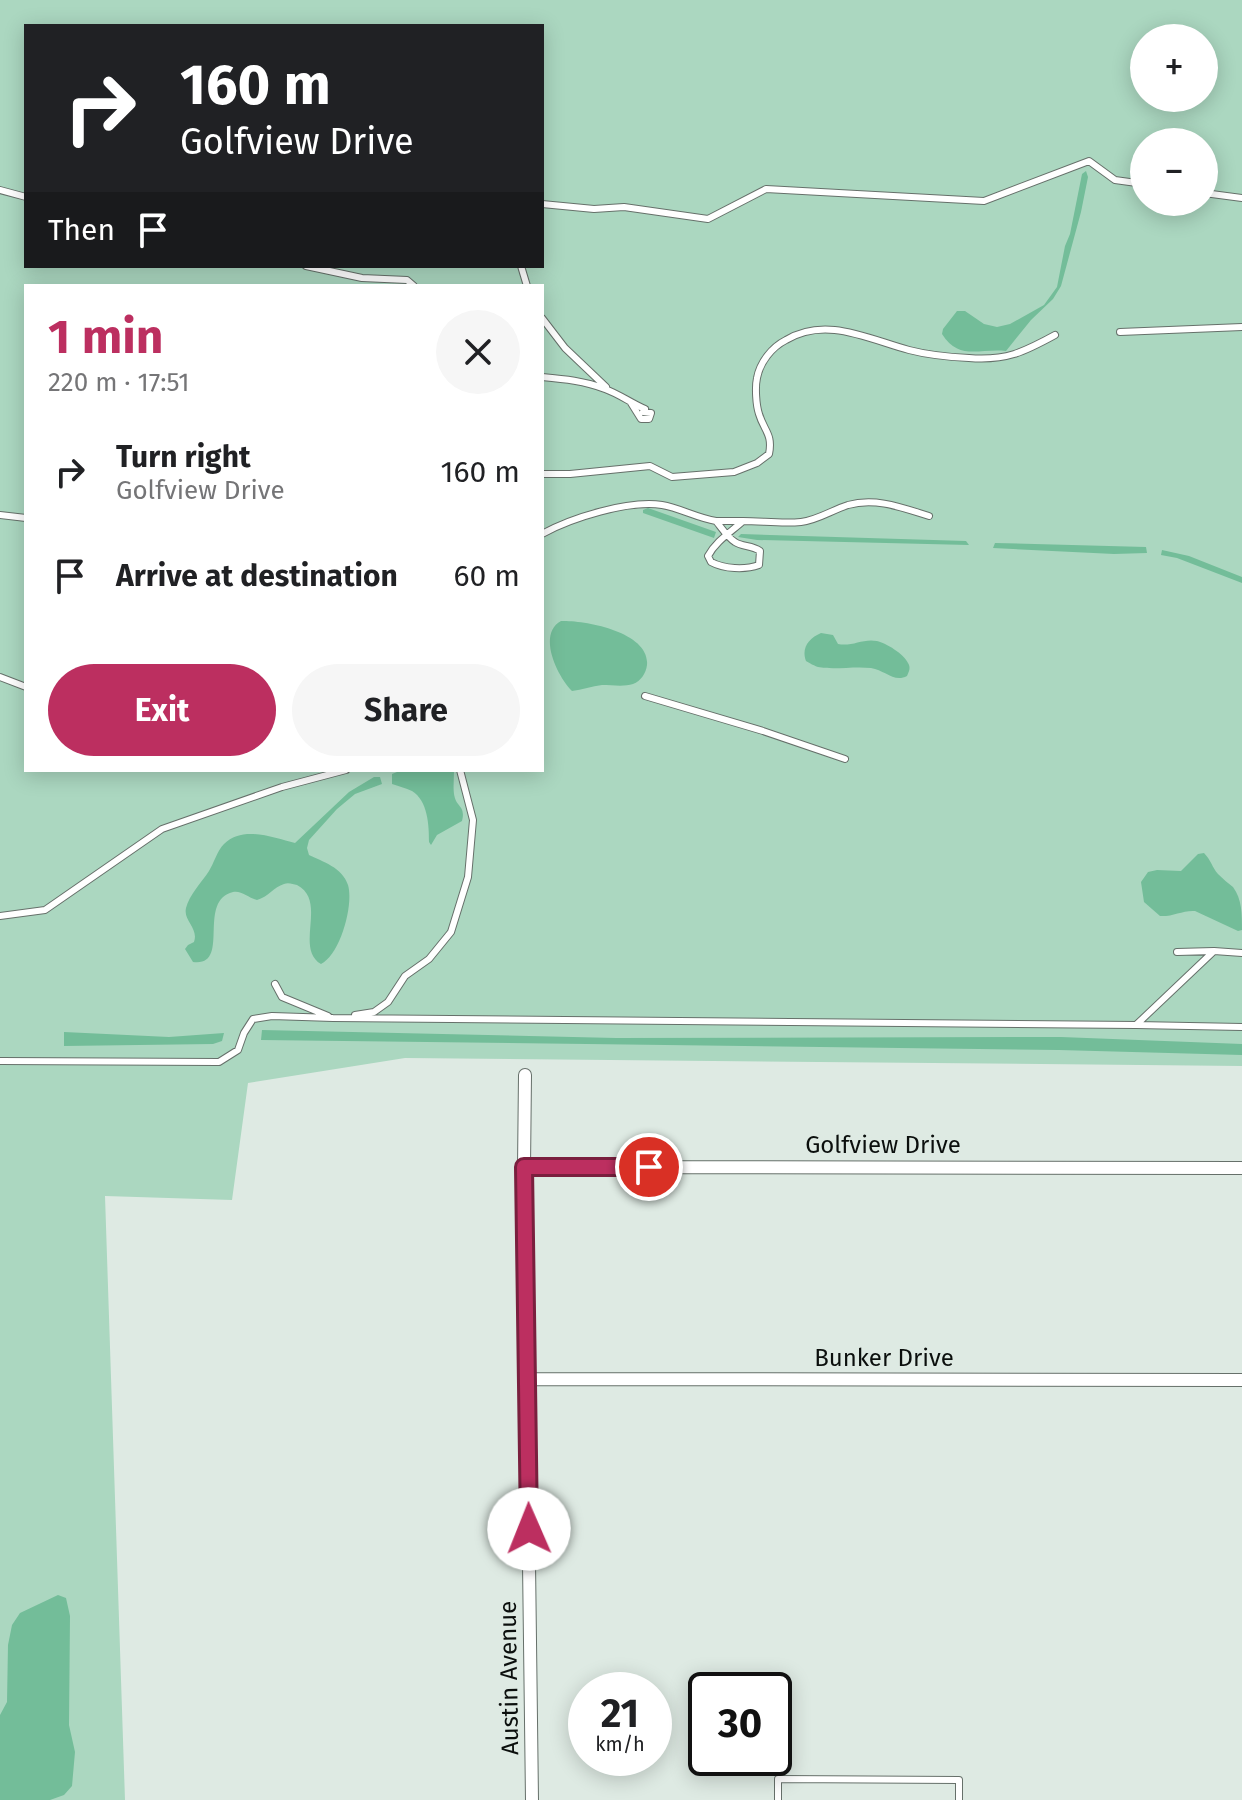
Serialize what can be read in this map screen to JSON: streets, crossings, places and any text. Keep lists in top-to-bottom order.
{
  "streets": {
    "street": ["Golfview Drive", "Bunker Drive", "Austin Avenue"]
  },
  "crossings": [
    ["Golfview Drive", "Austin Avenue"],
    ["Bunker Drive", "Austin Avenue"]
  ],
  "page": {
    "map_buttons": ["+", "−"],
    "turn": ["160 m", "Golfview Drive"],
    "then": "Then",
    "heading": ["1 min", "220 m · 17:51"],
    "list": [
      {
        "name": "Turn right",
        "note": "Golfview Drive",
        "value": "160 m"
      },
      {
        "name": "Arrive at destination",
        "value": "60 m"
      }
    ],
    "buttons": ["Exit", "Share"],
    "speed": "21 km/h",
    "limit": "30"
  }
}
